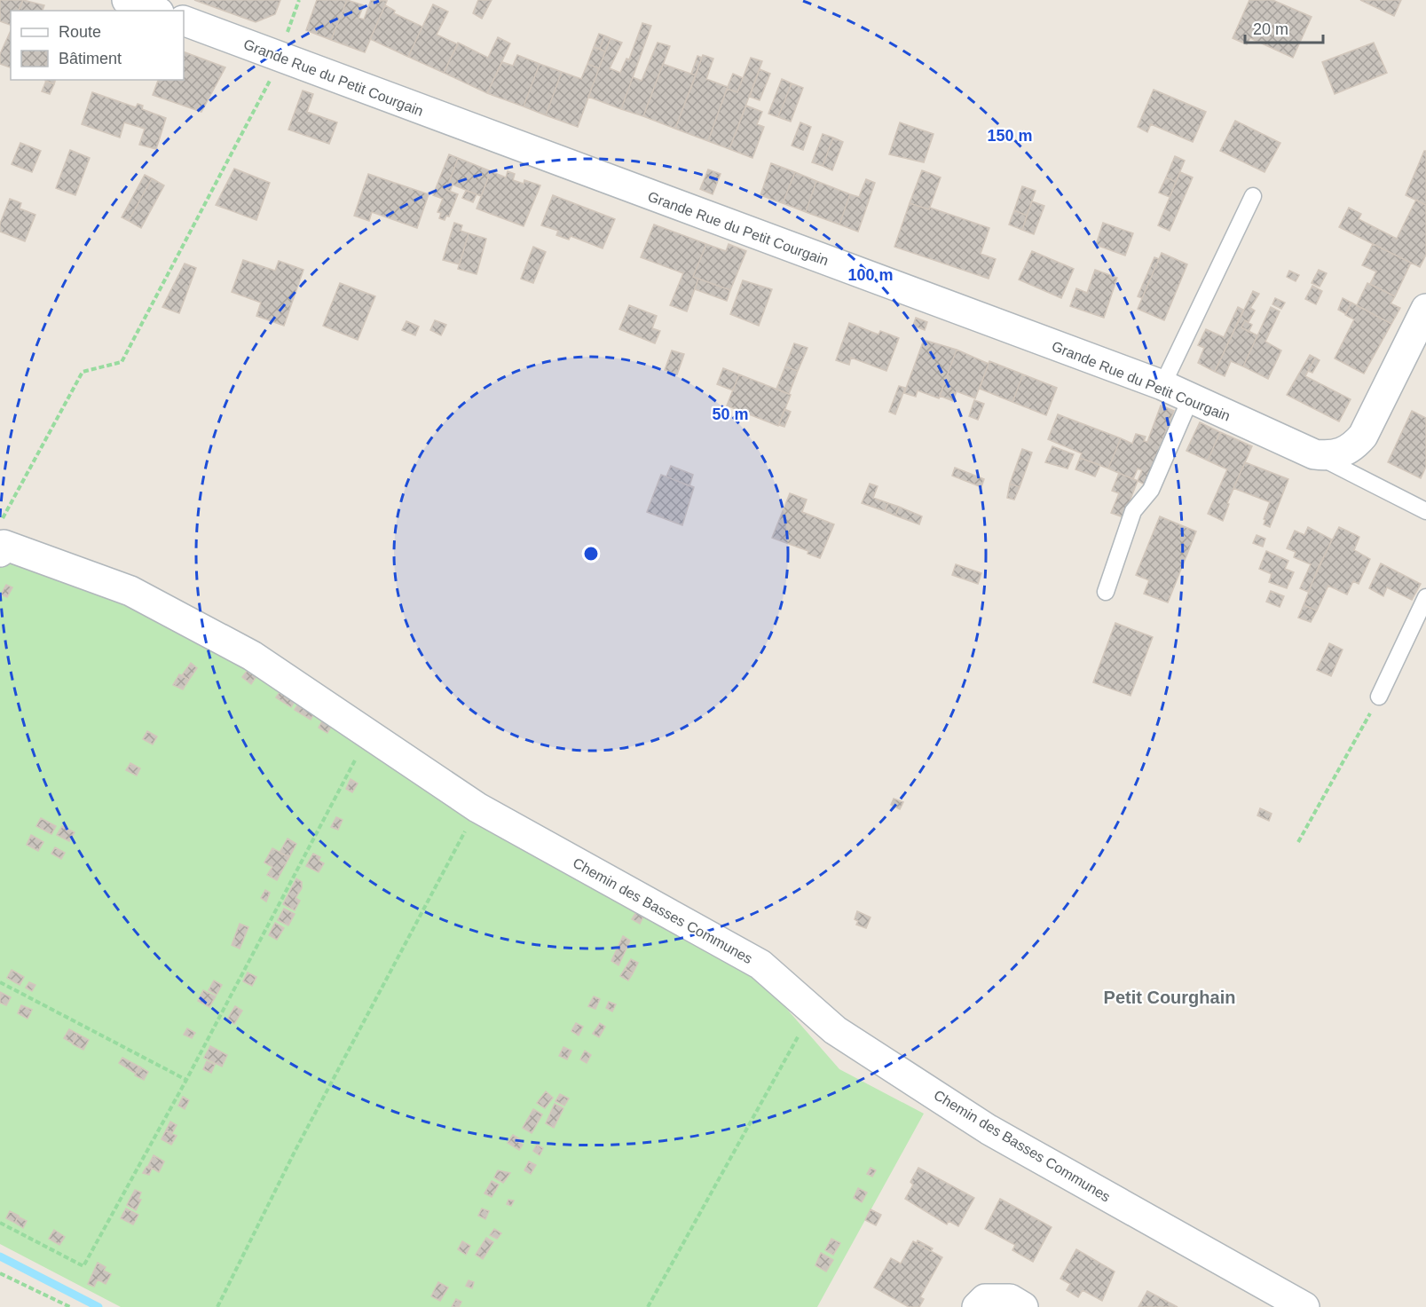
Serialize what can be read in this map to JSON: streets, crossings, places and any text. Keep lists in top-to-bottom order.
{
  "streets": {
    "street": ["Grande Rue du Petit Courgain", "Chemin des Basses Communes"]
  },
  "districts": ["Petit Courghain"],
  "legend": ["Route", "Bâtiment"],
  "scale_bar": "20 m",
  "rings": ["150 m", "100 m", "50 m"]
}
